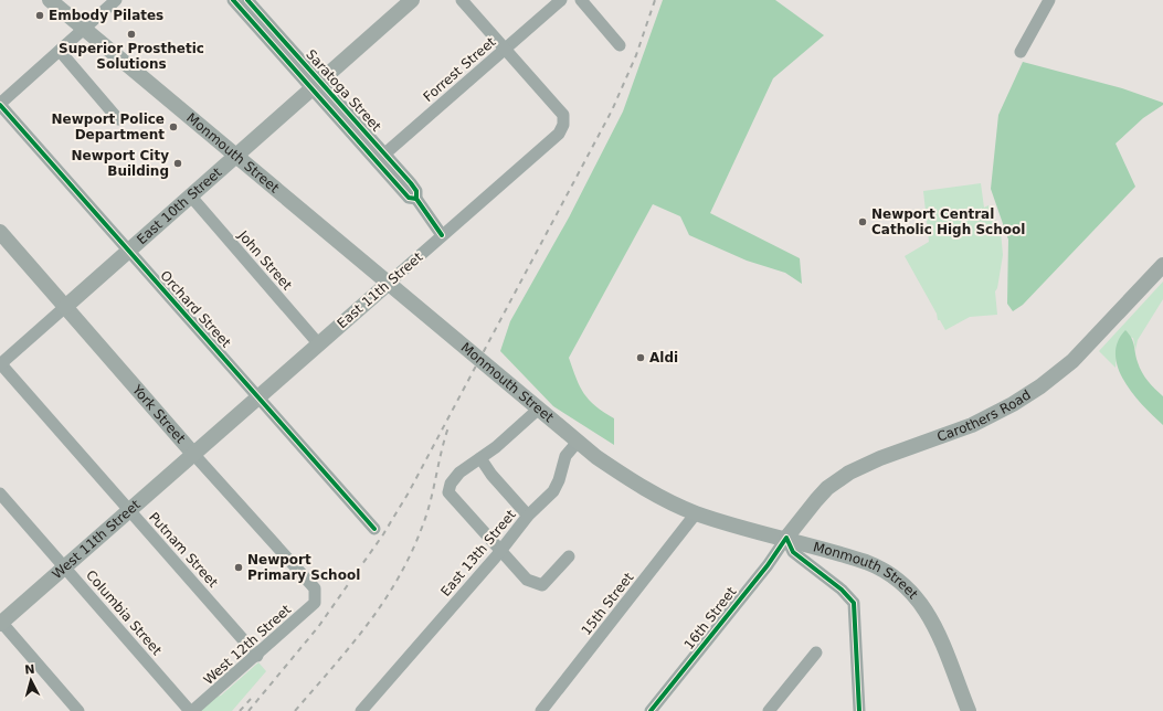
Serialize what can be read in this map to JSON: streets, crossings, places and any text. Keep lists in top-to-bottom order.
{
  "streets": {
    "main road": [
      "Monmouth Street",
      "East 10th Street",
      "East 11th Street",
      "York Street",
      "Carothers Road",
      "West 11th Street"
    ],
    "street": [
      "Forrest Street",
      "Saratoga Street",
      "John Street",
      "Orchard Street",
      "Putnam Street",
      "East 13th Street",
      "15th Street",
      "Columbia Street",
      "16th Street",
      "West 12th Street"
    ]
  },
  "crossings": [
    ["Forrest Street", "Saratoga Street"],
    ["Forrest Street", "East 11th Street"],
    ["Saratoga Street", "East 10th Street"],
    ["Saratoga Street", "East 11th Street"],
    ["Monmouth Street", "East 10th Street"],
    ["Monmouth Street", "East 11th Street"],
    ["Monmouth Street", "Carothers Road"],
    ["Monmouth Street", "East 13th Street"],
    ["Monmouth Street", "15th Street"],
    ["Monmouth Street", "16th Street"],
    ["East 10th Street", "John Street"],
    ["East 10th Street", "Orchard Street"],
    ["East 10th Street", "York Street"],
    ["John Street", "East 11th Street"],
    ["East 11th Street", "Orchard Street"],
    ["East 11th Street", "York Street"],
    ["East 11th Street", "West 11th Street"],
    ["York Street", "West 11th Street"],
    ["York Street", "West 12th Street"],
    ["Carothers Road", "16th Street"],
    ["West 11th Street", "Putnam Street"],
    ["West 11th Street", "Columbia Street"],
    ["Putnam Street", "West 12th Street"],
    ["Columbia Street", "West 12th Street"]
  ],
  "places": [
    "Embody Pilates",
    "Superior Prosthetic Solutions",
    "Newport Police Department",
    "Newport City Building",
    "Newport Central Catholic High School",
    "Aldi",
    "Newport Primary School"
  ],
  "north": "top"
}
